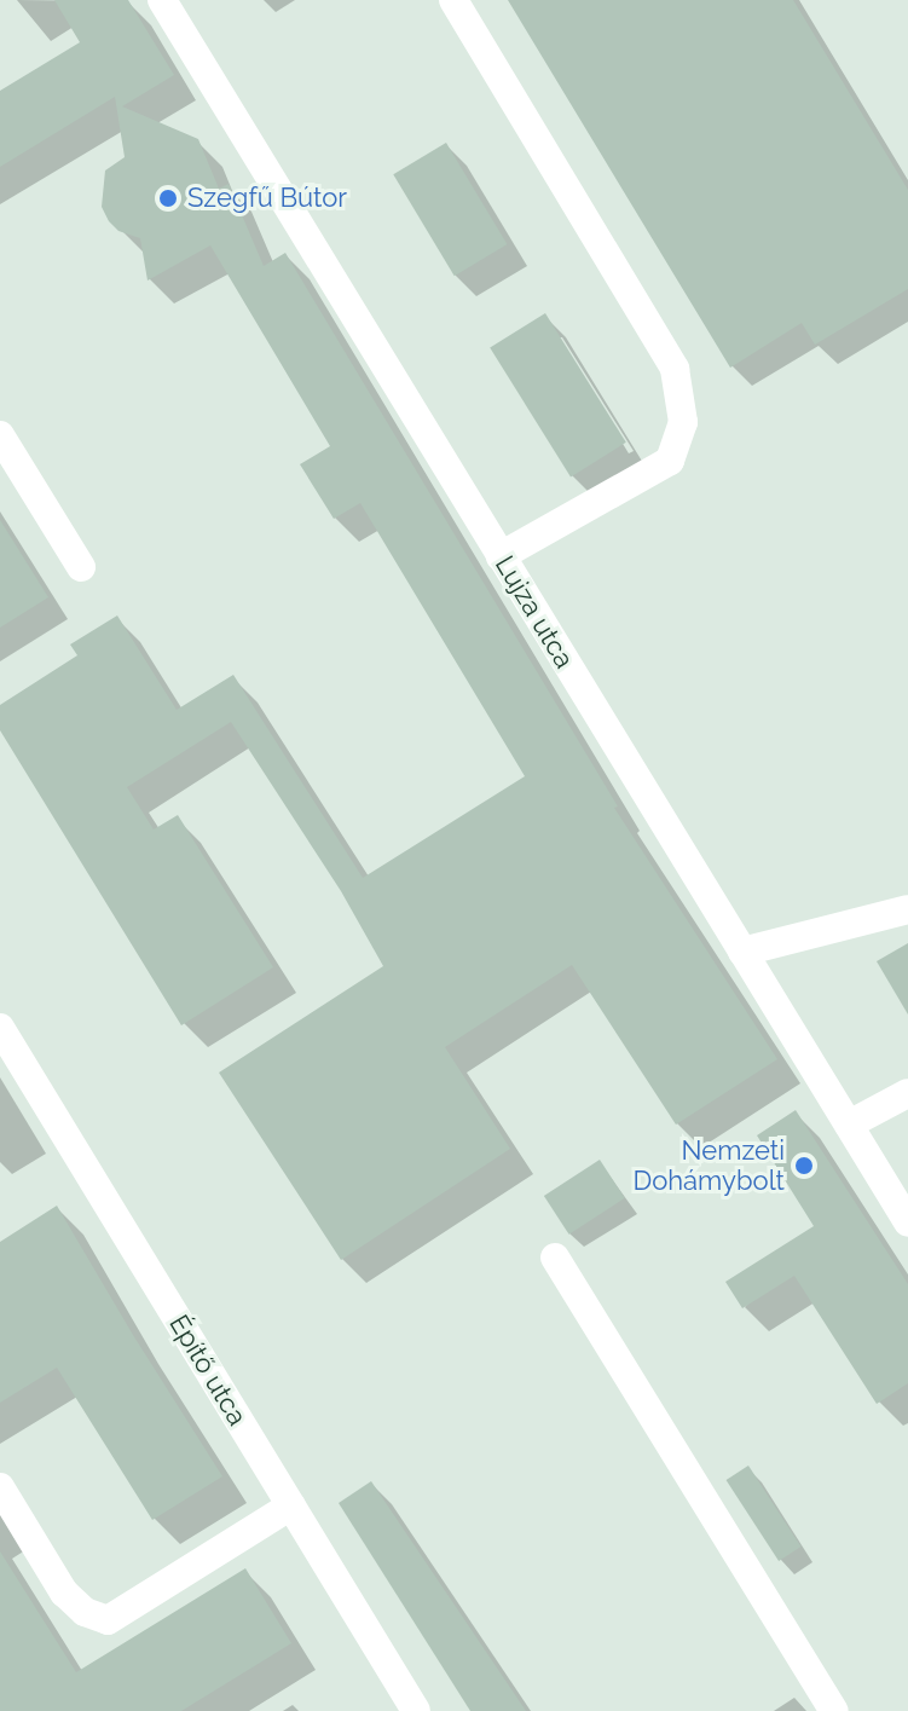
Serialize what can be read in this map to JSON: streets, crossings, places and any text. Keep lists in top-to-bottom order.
{
  "streets": {
    "street": ["Lujza utca", "Építő utca"]
  },
  "places": ["Szegfű Bútor", "Nemzeti Dohámybolt"]
}
